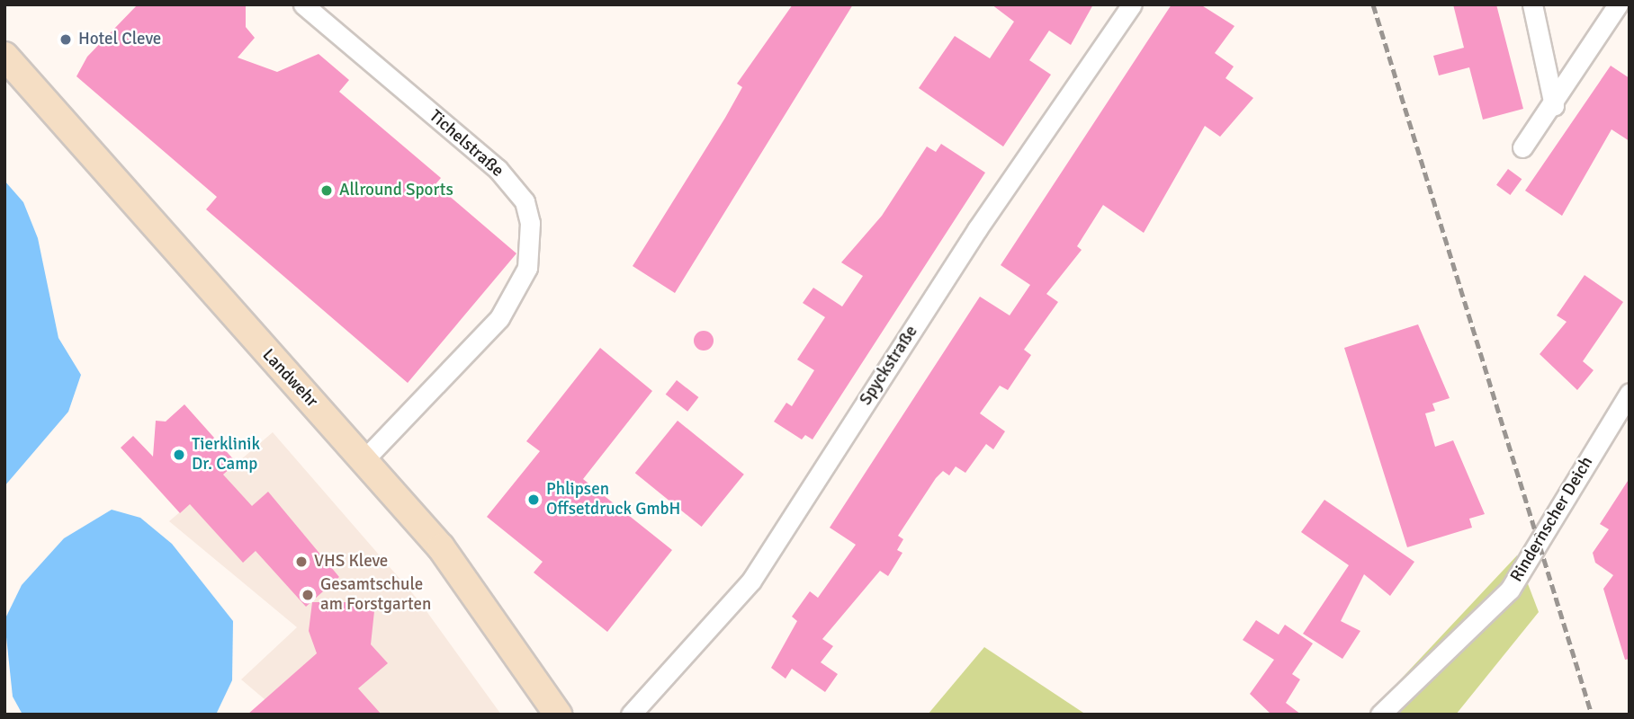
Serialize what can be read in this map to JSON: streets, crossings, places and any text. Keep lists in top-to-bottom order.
{
  "streets": {
    "main road": ["Landwehr"],
    "street": ["Tichelstraße", "Spyckstraße", "Rindernscher Deich"]
  },
  "crossings": [
    ["Tichelstraße", "Landwehr"]
  ],
  "places": [
    "Hotel Cleve",
    "Allround Sports",
    "Tierklinik Dr. Camp",
    "Phlipsen Offsetdruck GmbH",
    "VHS Kleve",
    "Gesamtschule am Forstgarten"
  ]
}
